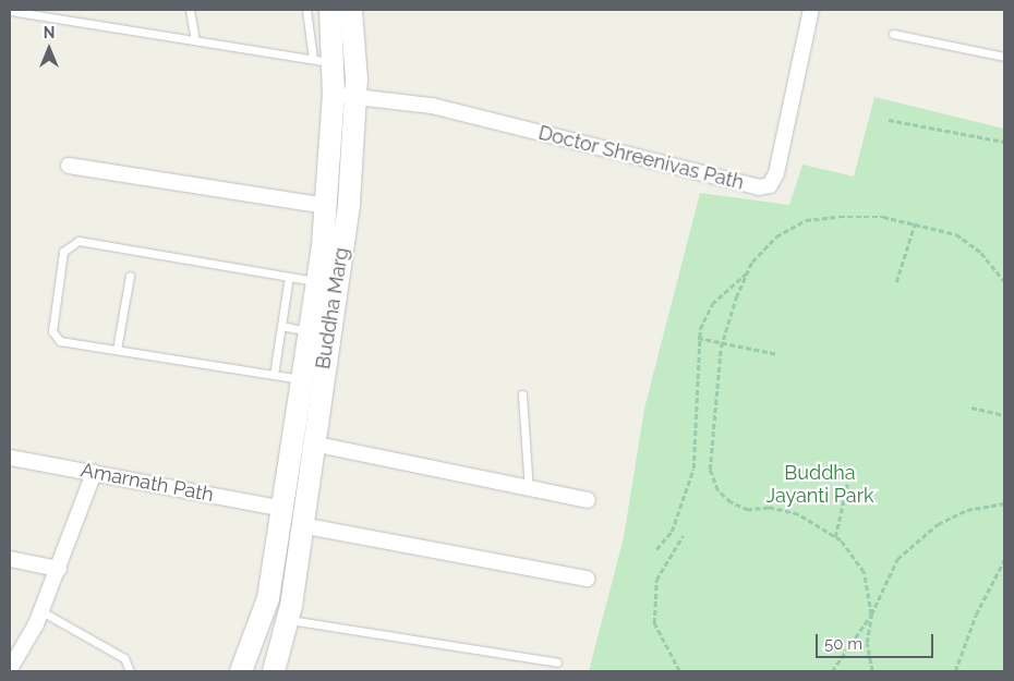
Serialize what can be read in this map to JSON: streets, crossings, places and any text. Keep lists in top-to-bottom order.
{
  "streets": {
    "main road": ["Buddha Marg"],
    "street": ["Doctor Shreenivas Path", "Amarnath Path"]
  },
  "crossings": [
    ["Doctor Shreenivas Path", "Buddha Marg"],
    ["Buddha Marg", "Amarnath Path"]
  ],
  "parks": ["Buddha Jayanti Park"],
  "scale_bar": "50 m",
  "north": "top"
}
